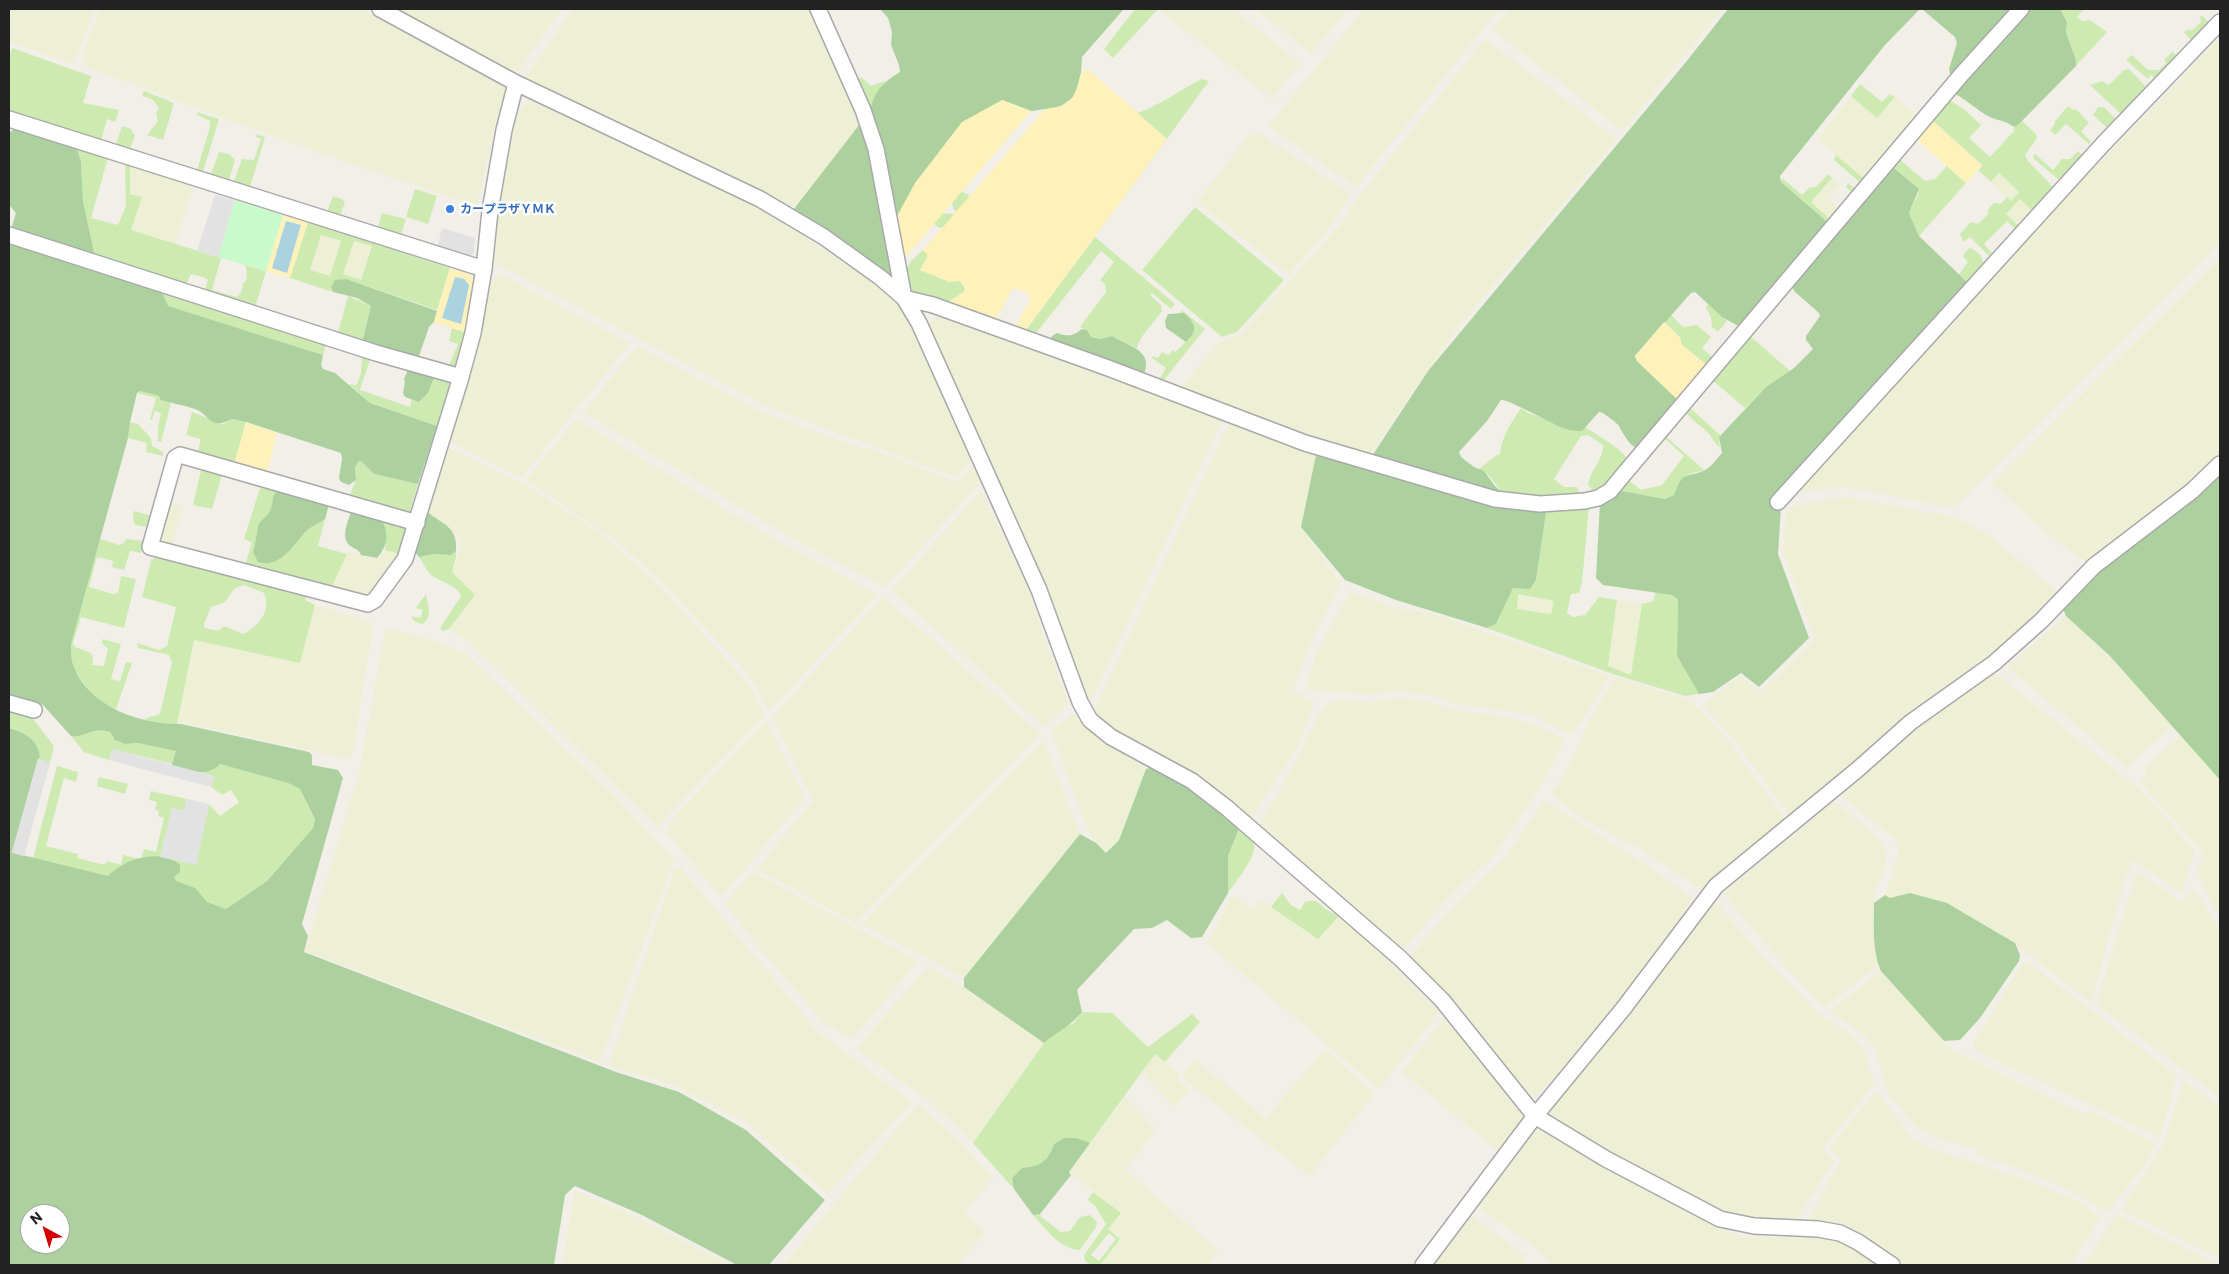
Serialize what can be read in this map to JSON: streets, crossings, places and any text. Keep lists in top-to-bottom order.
{
  "places": ["カープラザＹＭＫ"],
  "north": "top left"
}
